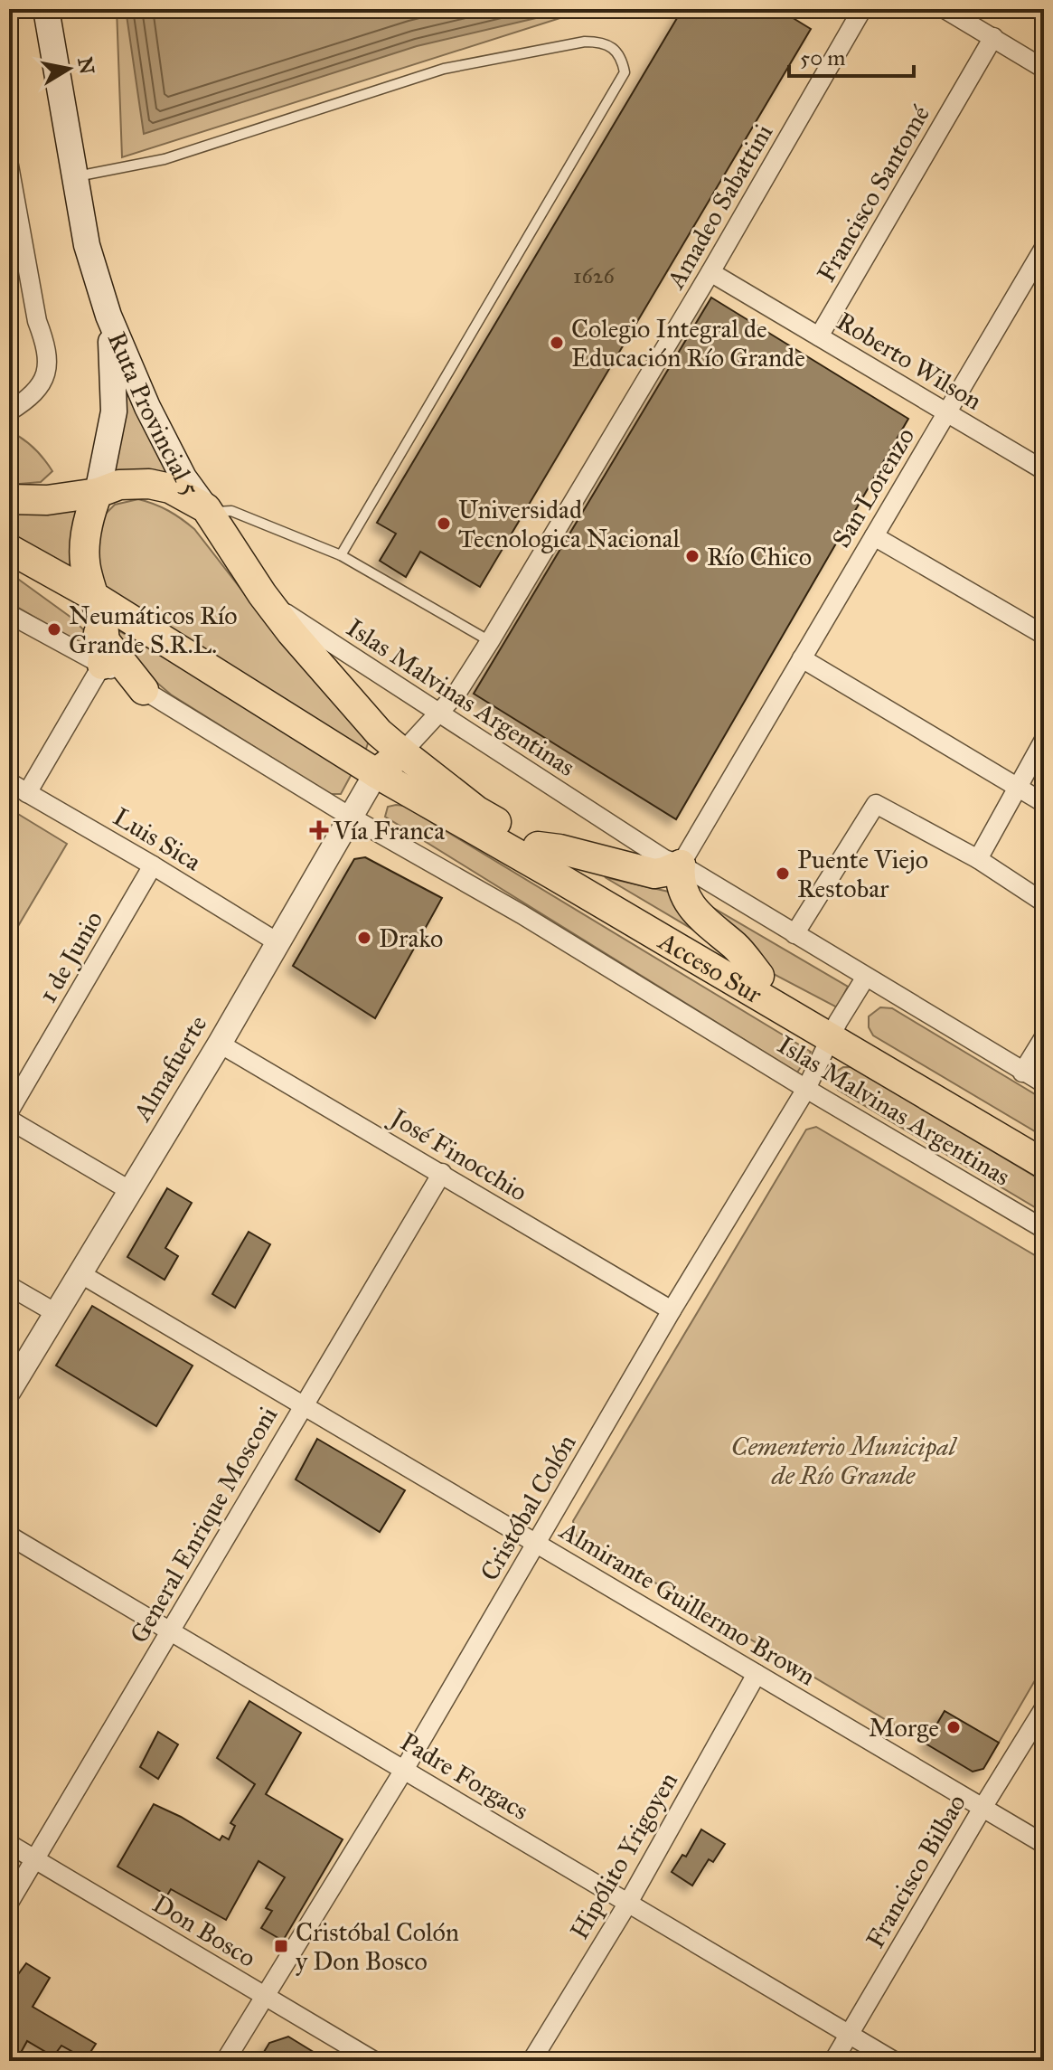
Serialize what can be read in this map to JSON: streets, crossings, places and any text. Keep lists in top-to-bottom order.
{
  "streets": {
    "main road": ["Ruta Provincial 5", "Acceso Sur"],
    "street": [
      "Francisco Santomé",
      "Amadeo Sabattini",
      "Roberto Wilson",
      "San Lorenzo",
      "Islas Malvinas Argentinas",
      "Luis Sica",
      "1 de Junio",
      "Almafuerte",
      "José Finocchio",
      "Cristóbal Colón",
      "General Enrique Mosconi",
      "Almirante Guillermo Brown",
      "Padre Forgacs",
      "Hipólito Yrigoyen",
      "Francisco Bilbao",
      "Don Bosco"
    ]
  },
  "crossings": [
    ["Francisco Santomé", "Roberto Wilson"],
    ["Amadeo Sabattini", "Roberto Wilson"],
    ["Amadeo Sabattini", "Islas Malvinas Argentinas"],
    ["Amadeo Sabattini", "Acceso Sur"],
    ["Roberto Wilson", "San Lorenzo"],
    ["Ruta Provincial 5", "Acceso Sur"],
    ["San Lorenzo", "Islas Malvinas Argentinas"],
    ["Islas Malvinas Argentinas", "Acceso Sur"],
    ["Islas Malvinas Argentinas", "Almafuerte"],
    ["Islas Malvinas Argentinas", "Cristóbal Colón"],
    ["Luis Sica", "1 de Junio"],
    ["Luis Sica", "Almafuerte"],
    ["Acceso Sur", "Almafuerte"],
    ["Acceso Sur", "Cristóbal Colón"],
    ["Almafuerte", "José Finocchio"],
    ["Almafuerte", "Almirante Guillermo Brown"],
    ["José Finocchio", "Cristóbal Colón"],
    ["José Finocchio", "General Enrique Mosconi"],
    ["Cristóbal Colón", "Almirante Guillermo Brown"],
    ["Cristóbal Colón", "Padre Forgacs"],
    ["Cristóbal Colón", "Don Bosco"],
    ["General Enrique Mosconi", "Almirante Guillermo Brown"],
    ["General Enrique Mosconi", "Padre Forgacs"],
    ["General Enrique Mosconi", "Don Bosco"],
    ["Almirante Guillermo Brown", "Hipólito Yrigoyen"],
    ["Almirante Guillermo Brown", "Francisco Bilbao"],
    ["Padre Forgacs", "Hipólito Yrigoyen"],
    ["Padre Forgacs", "Francisco Bilbao"]
  ],
  "parks": ["Cementerio Municipal de Río Grande"],
  "places": {
    "other": [
      "Colegio Integral de Educación Río Grande",
      "Universidad Tecnologica Nacional",
      "Río Chico",
      "Neumáticos Río Grande S.R.L.",
      "Puente Viejo Restobar",
      "Drako",
      "Morge"
    ],
    "health": ["Vía Franca"],
    "transit": ["Cristóbal Colón y Don Bosco"]
  },
  "house_numbers": ["1626"],
  "scale_bar": "50 m",
  "north": "right"
}
